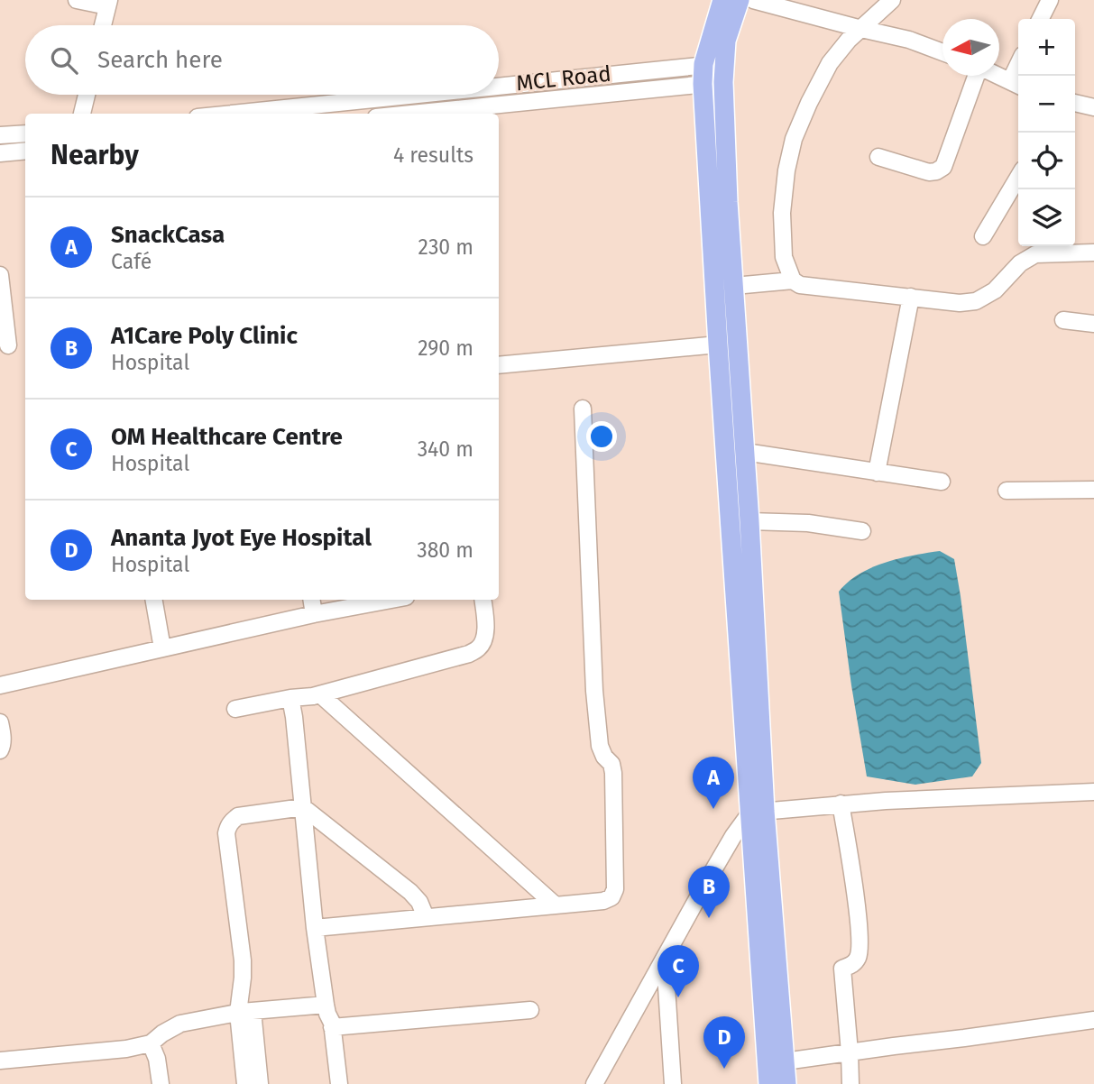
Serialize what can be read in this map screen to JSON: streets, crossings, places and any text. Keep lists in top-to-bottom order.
{
  "streets": {
    "street": ["MCL Road"]
  },
  "north": "left",
  "page": {
    "map_buttons": ["+", "−"],
    "search": "Search here",
    "heading": ["Nearby", "4 results"],
    "list": [
      {
        "mark": "A",
        "name": "SnackCasa",
        "note": "Café",
        "value": "230 m"
      },
      {
        "mark": "B",
        "name": "A1Care Poly Clinic",
        "note": "Hospital",
        "value": "290 m"
      },
      {
        "mark": "C",
        "name": "OM Healthcare Centre",
        "note": "Hospital",
        "value": "340 m"
      },
      {
        "mark": "D",
        "name": "Ananta Jyot Eye Hospital",
        "note": "Hospital",
        "value": "380 m"
      }
    ],
    "pins": [
      "A",
      "B",
      "C",
      "D"
    ]
  }
}
